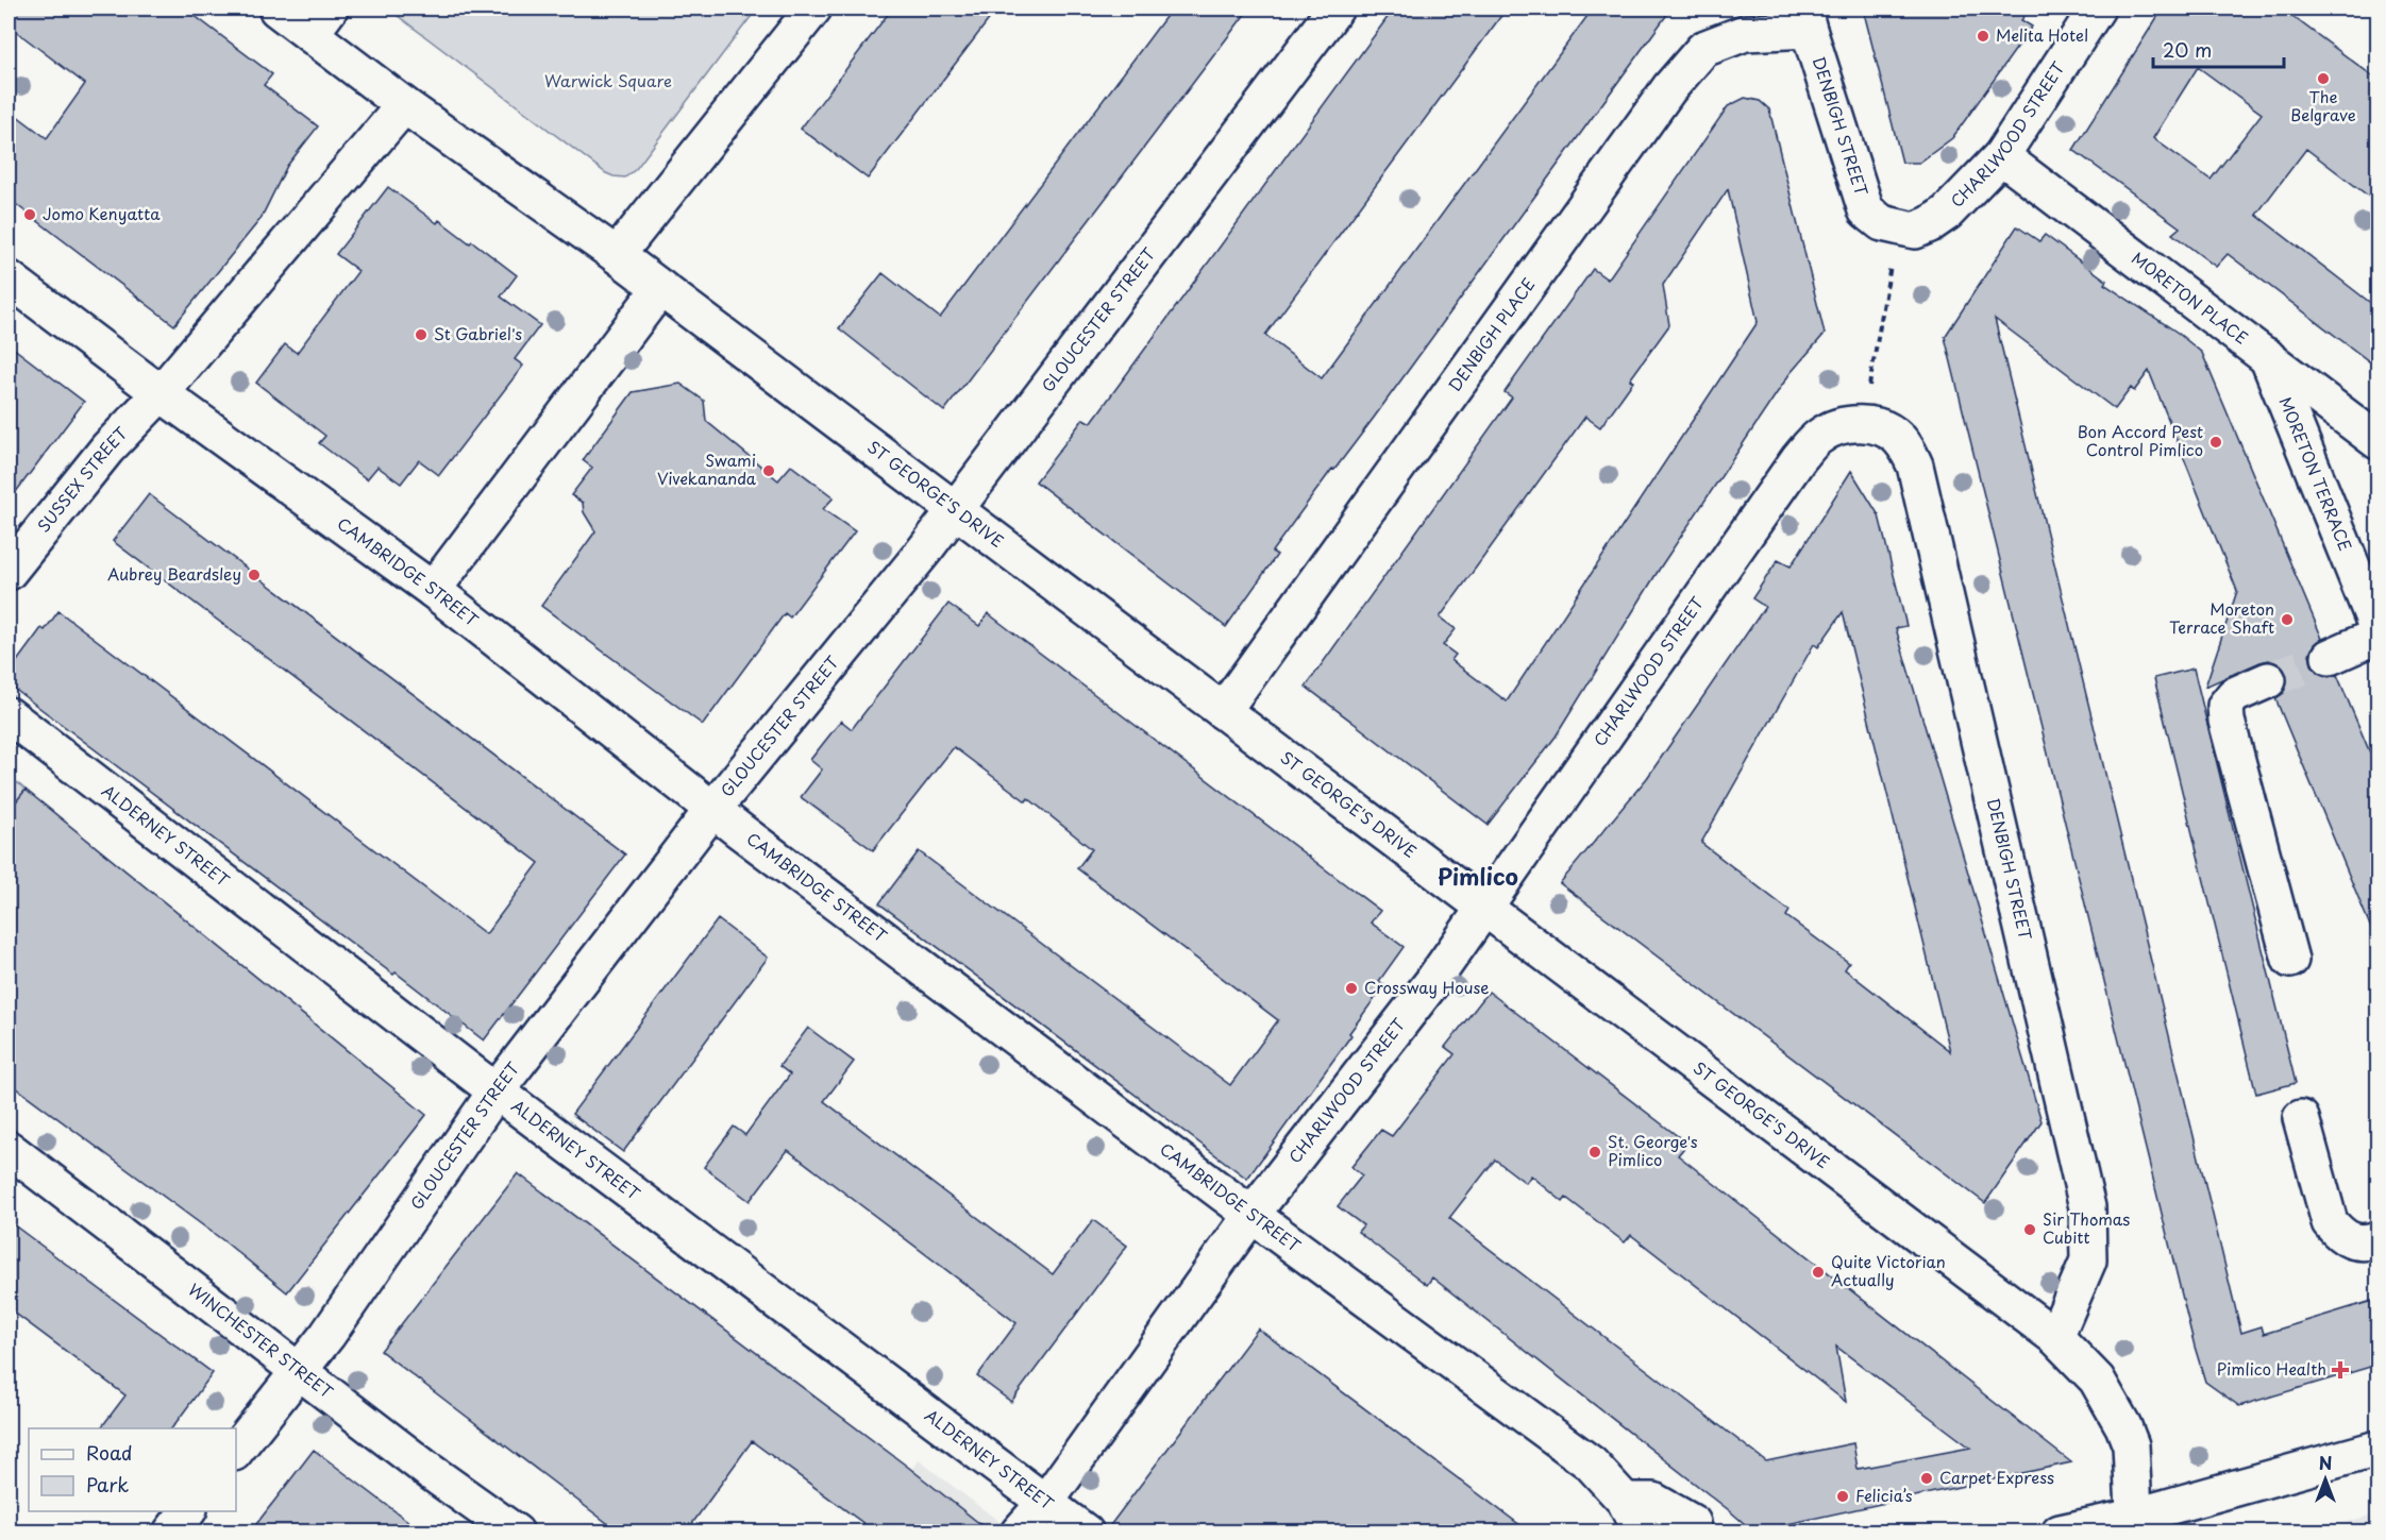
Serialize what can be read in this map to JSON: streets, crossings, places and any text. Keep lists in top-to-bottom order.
{
  "streets": {
    "street": [
      "DENBIGH STREET",
      "CHARLWOOD STREET",
      "MORETON PLACE",
      "GLOUCESTER STREET",
      "DENBIGH PLACE",
      "MORETON TERRACE",
      "SUSSEX STREET",
      "ST GEORGE'S DRIVE",
      "CAMBRIDGE STREET",
      "ALDERNEY STREET",
      "WINCHESTER STREET"
    ]
  },
  "crossings": [
    ["DENBIGH STREET", "CHARLWOOD STREET"],
    ["DENBIGH STREET", "DENBIGH PLACE"],
    ["DENBIGH STREET", "ST GEORGE'S DRIVE"],
    ["CHARLWOOD STREET", "MORETON PLACE"],
    ["CHARLWOOD STREET", "ST GEORGE'S DRIVE"],
    ["CHARLWOOD STREET", "CAMBRIDGE STREET"],
    ["CHARLWOOD STREET", "ALDERNEY STREET"],
    ["MORETON PLACE", "MORETON TERRACE"],
    ["GLOUCESTER STREET", "ST GEORGE'S DRIVE"],
    ["GLOUCESTER STREET", "CAMBRIDGE STREET"],
    ["GLOUCESTER STREET", "ALDERNEY STREET"],
    ["GLOUCESTER STREET", "WINCHESTER STREET"],
    ["DENBIGH PLACE", "ST GEORGE'S DRIVE"],
    ["SUSSEX STREET", "CAMBRIDGE STREET"]
  ],
  "districts": ["Pimlico"],
  "parks": ["Warwick Square"],
  "places": {
    "other": [
      "Melita Hotel",
      "The Belgrave",
      "Jomo Kenyatta",
      "St Gabriel's",
      "Bon Accord Pest Control Pimlico",
      "Swami Vivekananda",
      "Aubrey Beardsley",
      "Moreton Terrace Shaft",
      "Crossway House",
      "St. George's Pimlico",
      "Sir Thomas Cubitt",
      "Quite Victorian Actually",
      "Carpet Express",
      "Felicia’s"
    ],
    "health": ["Pimlico Health"]
  },
  "legend": ["Road", "Park"],
  "scale_bar": "20 m",
  "north": "top"
}
